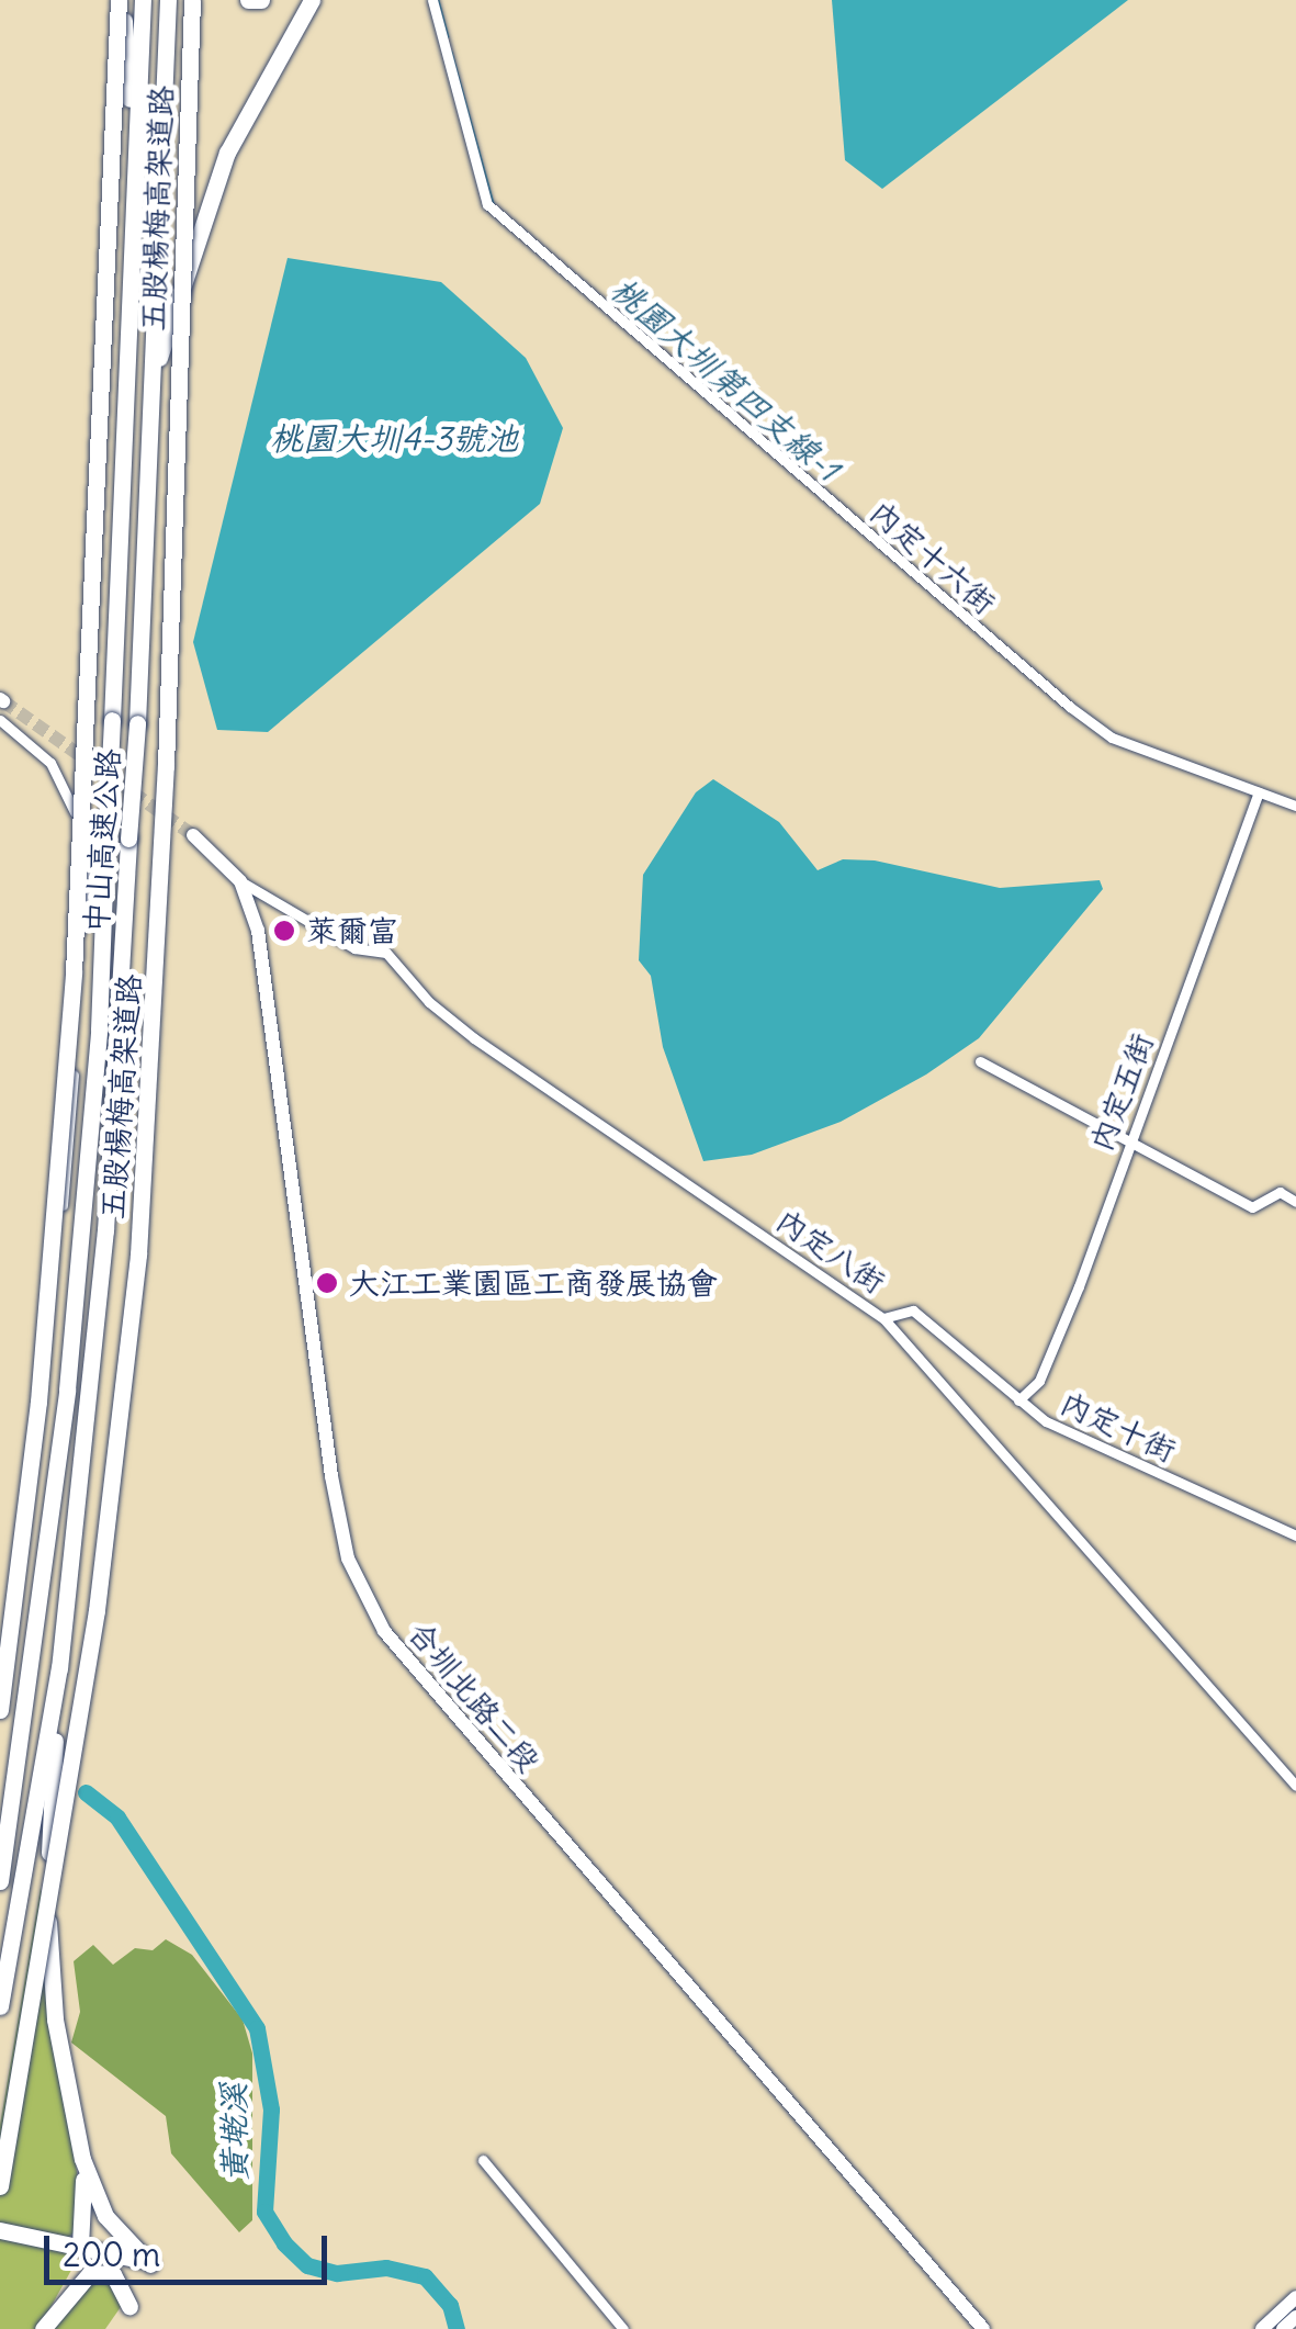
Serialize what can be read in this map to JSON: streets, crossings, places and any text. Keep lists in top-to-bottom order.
{
  "streets": {
    "highway": ["五股楊梅高架道路", "中山高速公路"],
    "street": [
      "內定十六街",
      "內定五街",
      "內定八街",
      "內定十街",
      "合圳北路二段"
    ]
  },
  "crossings": [
    ["內定十六街", "內定五街"],
    ["內定五街", "內定十街"],
    ["內定八街", "內定十街"],
    ["內定八街", "合圳北路二段"]
  ],
  "water": ["桃園大圳第四支線-1", "桃園大圳4-3號池", "黃墘溪"],
  "places": ["萊爾富", "大江工業園區工商發展協會"],
  "scale_bar": "200 m"
}
